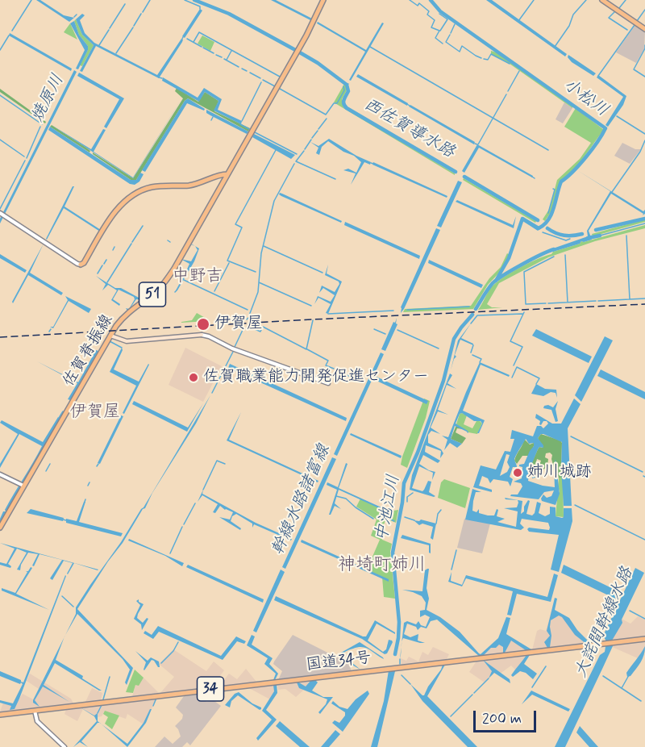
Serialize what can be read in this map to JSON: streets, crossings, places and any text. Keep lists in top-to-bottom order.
{
  "streets": {
    "main road": [
      "51",
      "佐賀脊振線",
      "国道34号",
      "34"
    ]
  },
  "districts": ["中野吉", "伊賀屋", "神埼町姉川"],
  "water": [
    "焼原川",
    "小松川",
    "西佐賀導水路",
    "幹線水路諸富線",
    "中池江川",
    "大詫間幹線水路"
  ],
  "places": ["伊賀屋", "佐賀職業能力開発促進センター", "姉川城跡"],
  "scale_bar": "200 m"
}
